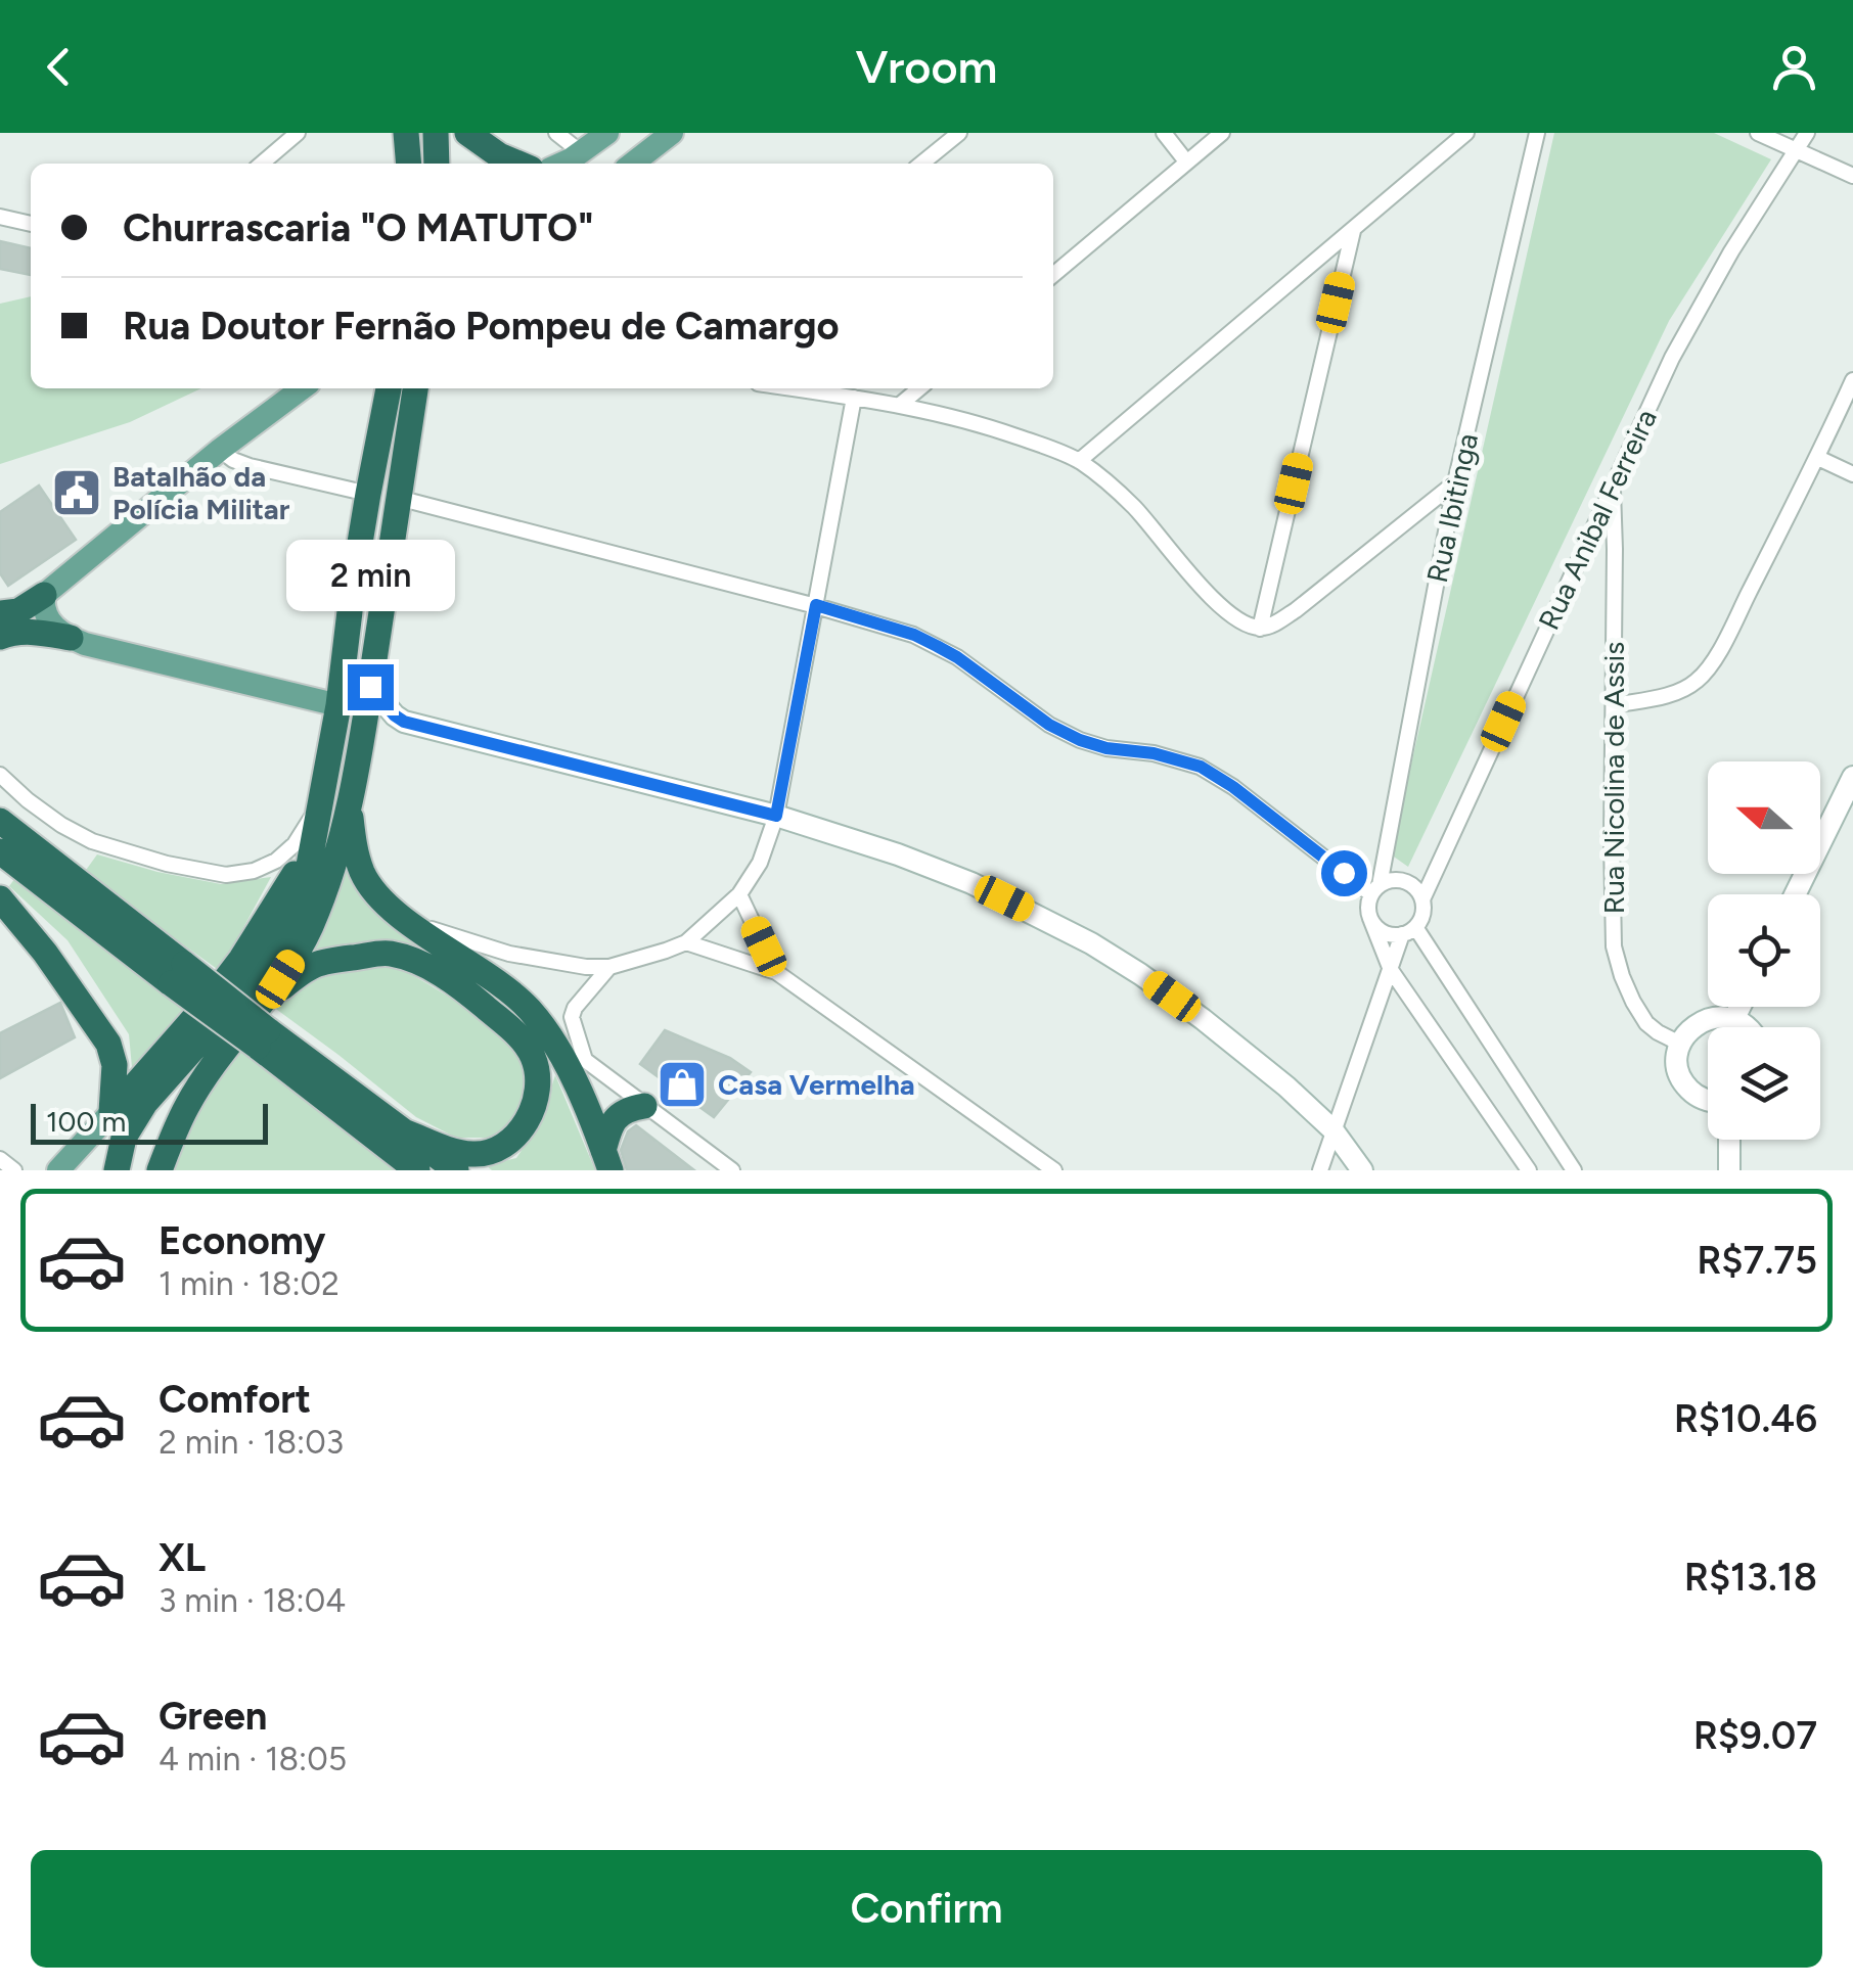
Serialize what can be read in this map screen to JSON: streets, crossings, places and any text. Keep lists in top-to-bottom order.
{
  "streets": {
    "street": ["Rua Ibitinga", "Rua Anibal Ferreira", "Rua Nicolina de Assis"]
  },
  "crossings": [
    ["Rua Ibitinga", "Rua Anibal Ferreira"],
    ["Rua Anibal Ferreira", "Rua Nicolina de Assis"]
  ],
  "places": {
    "public building": ["Batalhão da Polícia Militar"],
    "shop": ["Casa Vermelha"]
  },
  "scale_bar": "100 m",
  "north": "left",
  "page": {
    "header": "Vroom",
    "banner": ["Churrascaria \"O MATUTO\"", "Rua Doutor Fernão Pompeu de Camargo"],
    "bubble": "2 min",
    "scale": "100 m",
    "list": [
      {
        "name": "Economy",
        "note": "1 min · 18:02",
        "value": "R$7.75"
      },
      {
        "name": "Comfort",
        "note": "2 min · 18:03",
        "value": "R$10.46"
      },
      {
        "name": "XL",
        "note": "3 min · 18:04",
        "value": "R$13.18"
      },
      {
        "name": "Green",
        "note": "4 min · 18:05",
        "value": "R$9.07"
      }
    ],
    "buttons": "Confirm"
  }
}
